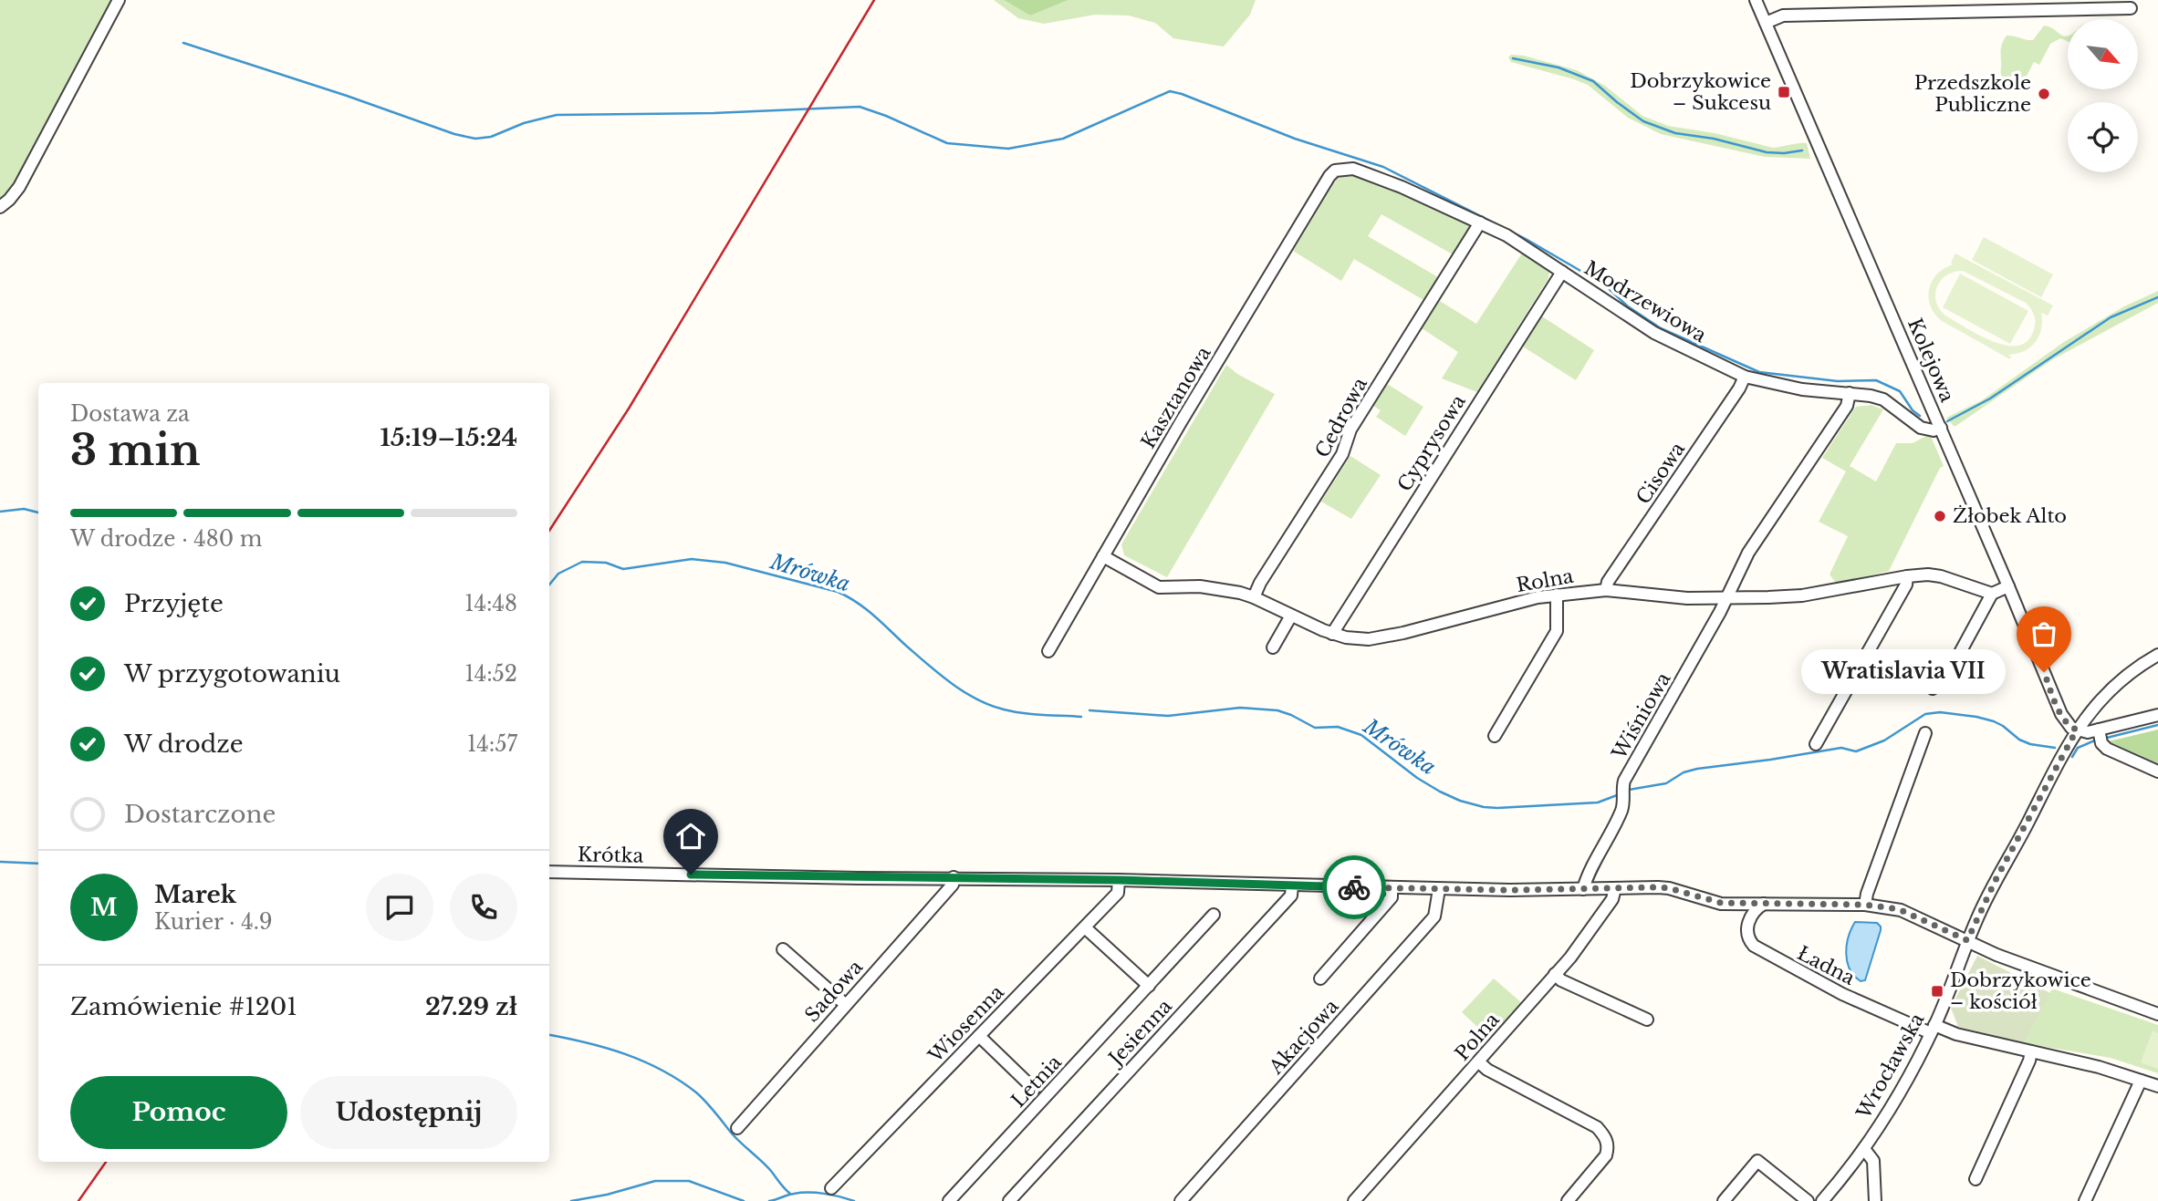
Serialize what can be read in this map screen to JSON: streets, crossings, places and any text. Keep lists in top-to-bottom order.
{
  "streets": {
    "street": [
      "Modrzewiowa",
      "Kolejowa",
      "Kasztanowa",
      "Cedrowa",
      "Cyprysowa",
      "Cisowa",
      "Rolna",
      "Wiśniowa",
      "Krótka",
      "Ładna",
      "Sadowa",
      "Wiosenna",
      "Jesienna",
      "Akacjowa",
      "Polna",
      "Wrocławska",
      "Letnia"
    ]
  },
  "crossings": [
    ["Modrzewiowa", "Kolejowa"],
    ["Modrzewiowa", "Kasztanowa"],
    ["Modrzewiowa", "Cedrowa"],
    ["Modrzewiowa", "Cyprysowa"],
    ["Modrzewiowa", "Cisowa"],
    ["Modrzewiowa", "Wiśniowa"],
    ["Kolejowa", "Wrocławska"],
    ["Kasztanowa", "Rolna"],
    ["Cedrowa", "Rolna"],
    ["Cyprysowa", "Rolna"],
    ["Cisowa", "Rolna"],
    ["Rolna", "Wiśniowa"],
    ["Wiśniowa", "Krótka"],
    ["Krótka", "Ładna"],
    ["Krótka", "Sadowa"],
    ["Krótka", "Wiosenna"],
    ["Krótka", "Jesienna"],
    ["Krótka", "Akacjowa"],
    ["Krótka", "Polna"],
    ["Krótka", "Wrocławska"],
    ["Ładna", "Wrocławska"]
  ],
  "water": ["Mrówka"],
  "places": {
    "transit": ["Dobrzykowice – Sukcesu", "Dobrzykowice – kościół"],
    "other": ["Przedszkole Publiczne", "Żłobek Alto", "Wratislavia VII"]
  },
  "north": "bottom right",
  "page": {
    "heading": ["3 min", "Dostawa za", "15:19–15:24"],
    "panel": [
      "Marek",
      "Kurier · 4.9",
      "Zamówienie #1201",
      "27.29 zł"
    ],
    "bar": "W drodze · 480 m",
    "list": [
      ["Przyjęte", "14:48"],
      ["W przygotowaniu", "14:52"],
      ["W drodze", "14:57"],
      "Dostarczone"
    ],
    "bubble": "Wratislavia VII",
    "round": "M",
    "buttons": ["Pomoc", "Udostępnij"]
  }
}
